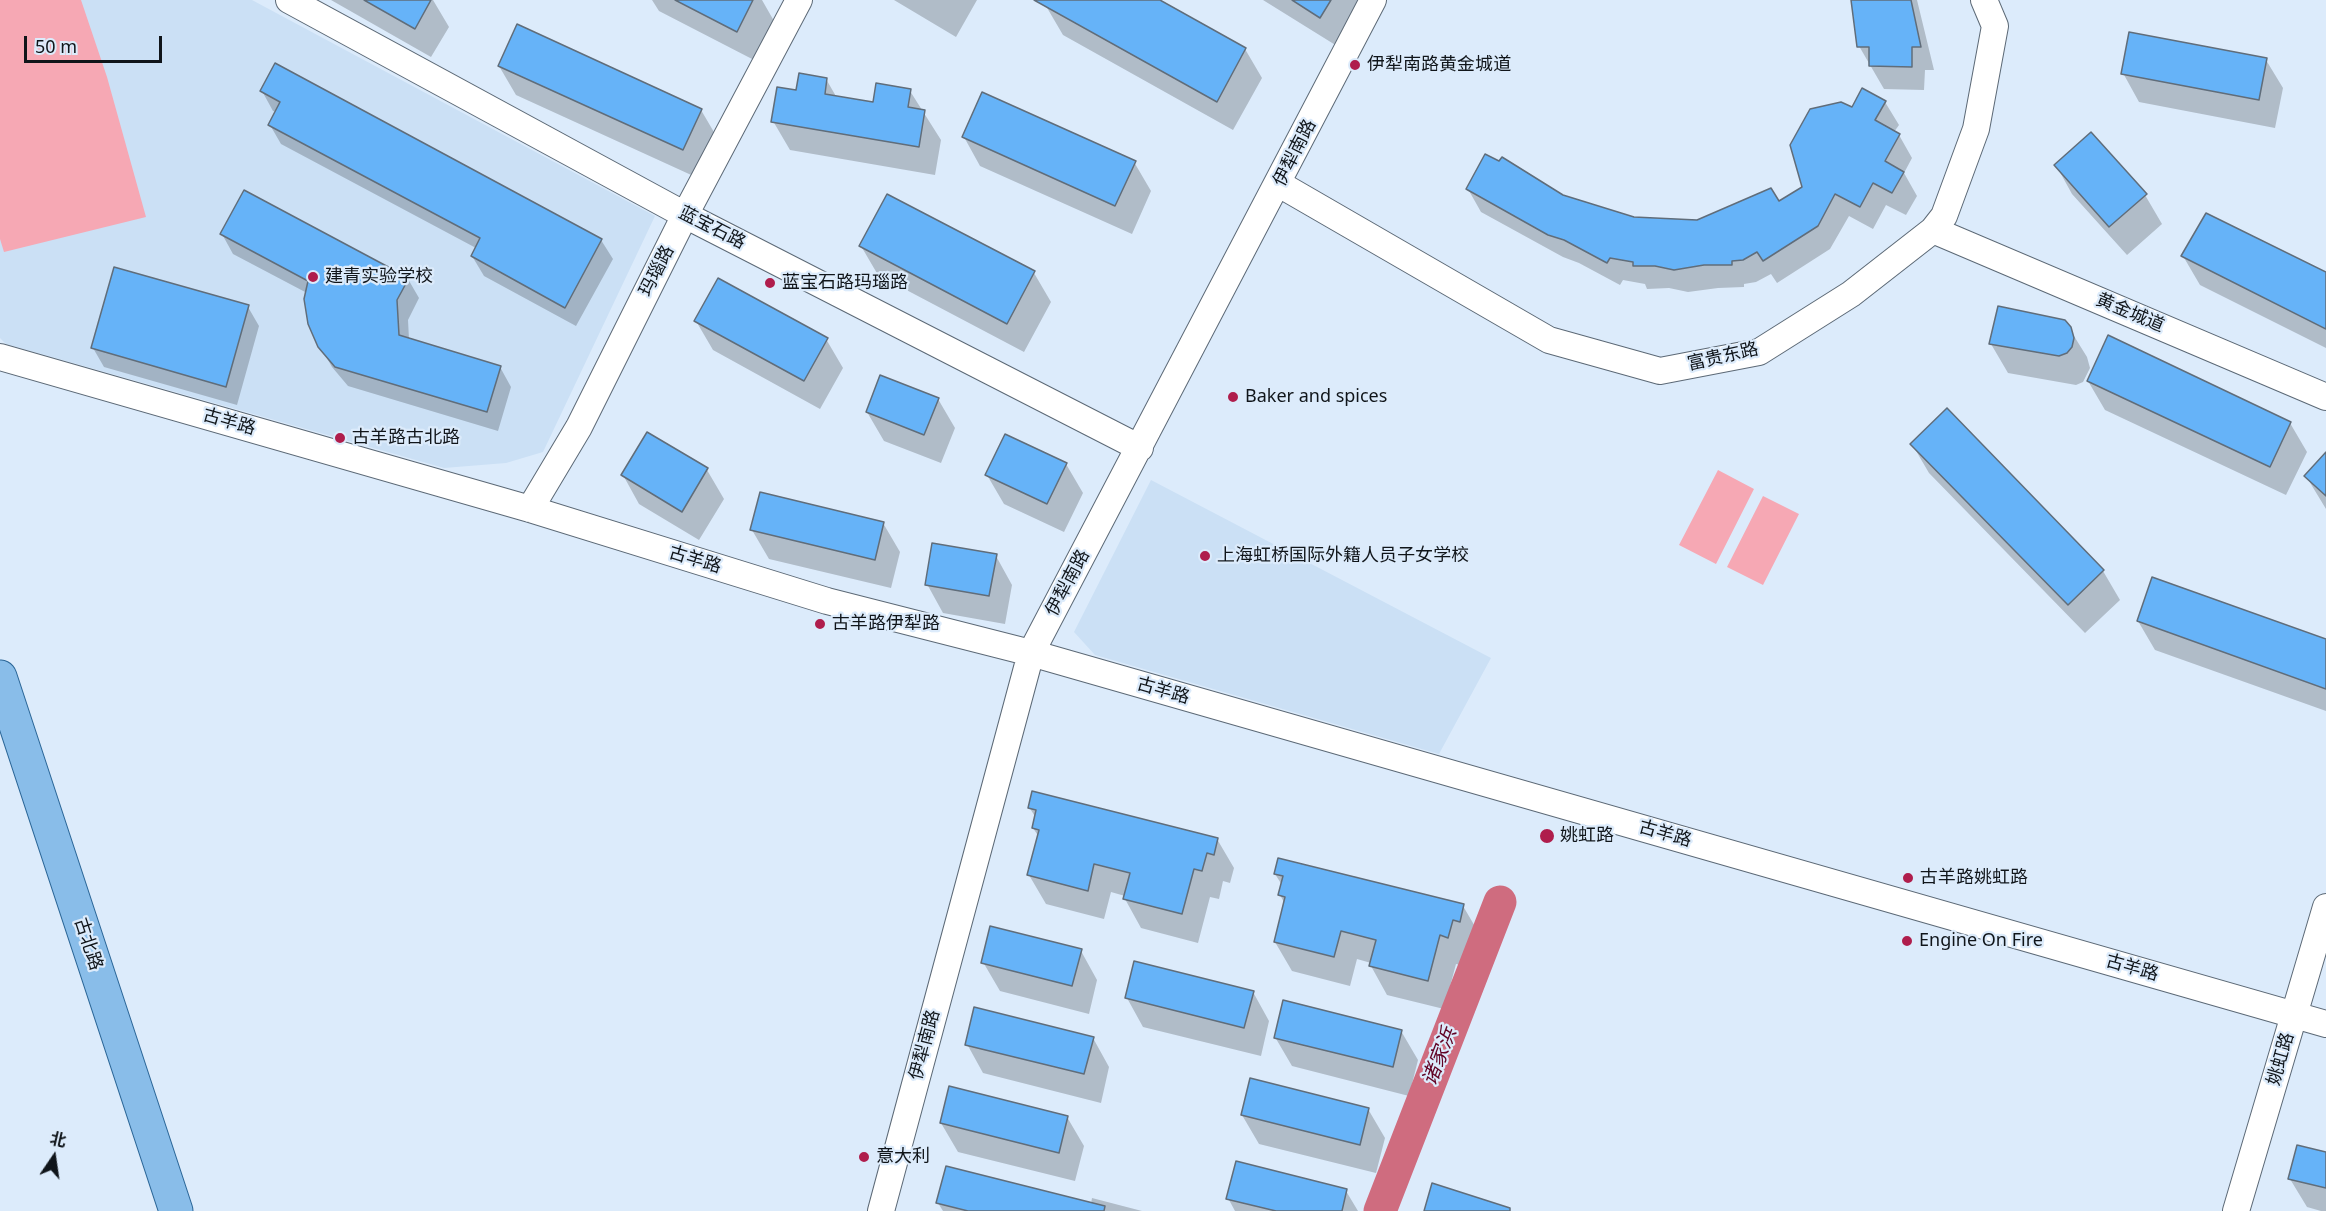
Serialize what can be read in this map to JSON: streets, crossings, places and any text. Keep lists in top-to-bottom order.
{
  "streets": {
    "main road": ["古北路"],
    "street": [
      "伊犁南路",
      "蓝宝石路",
      "玛瑙路",
      "黄金城道",
      "富贵东路",
      "古羊路",
      "姚虹路"
    ]
  },
  "crossings": [
    ["伊犁南路", "蓝宝石路"],
    ["伊犁南路", "富贵东路"],
    ["伊犁南路", "古羊路"],
    ["蓝宝石路", "玛瑙路"],
    ["玛瑙路", "古羊路"],
    ["黄金城道", "富贵东路"],
    ["古羊路", "姚虹路"]
  ],
  "water": ["诸家浜"],
  "places": [
    "伊犁南路黄金城道",
    "建青实验学校",
    "蓝宝石路玛瑙路",
    "Baker and spices",
    "古羊路古北路",
    "上海虹桥国际外籍人员子女学校",
    "古羊路伊犁路",
    "姚虹路",
    "古羊路姚虹路",
    "Engine On Fire",
    "意大利"
  ],
  "scale_bar": "50 m",
  "north": "top"
}
